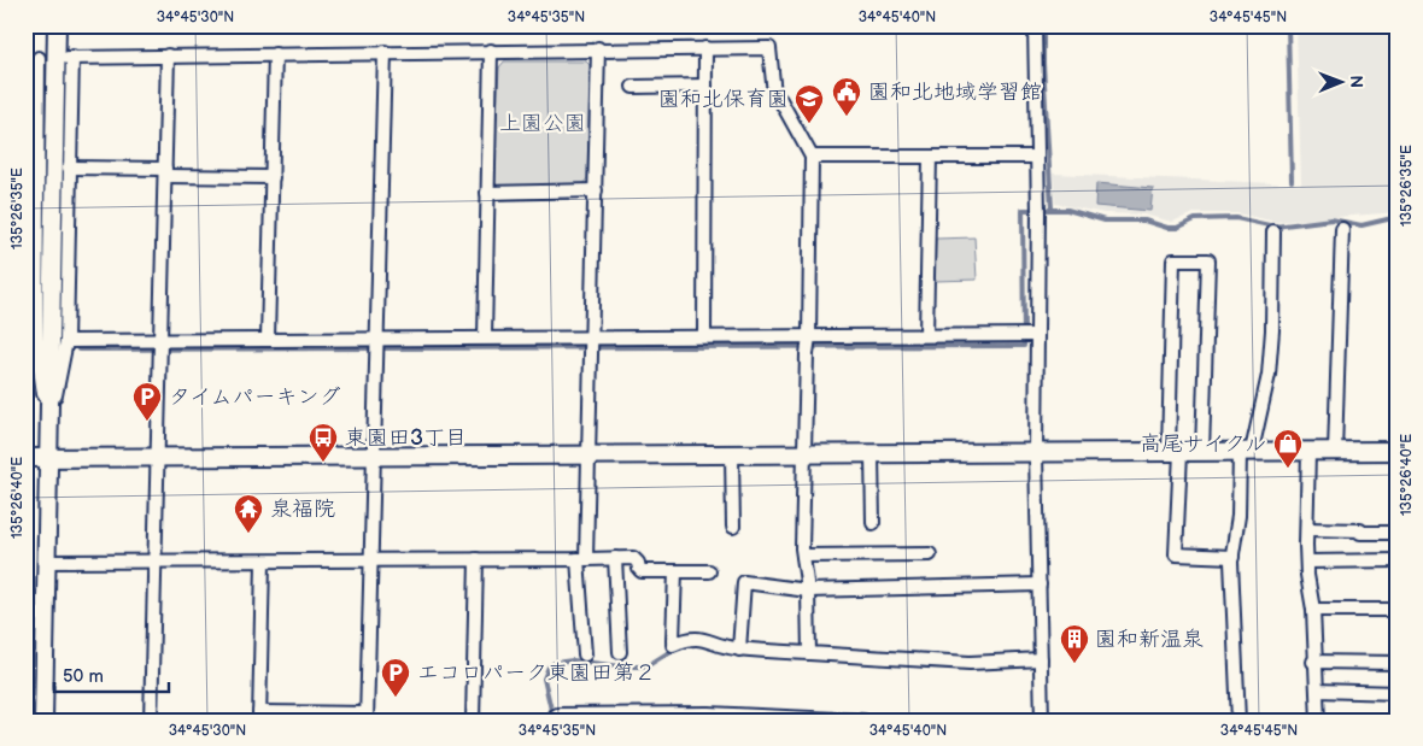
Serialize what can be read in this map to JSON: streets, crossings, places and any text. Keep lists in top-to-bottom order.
{
  "parks": ["上園公園"],
  "places": {
    "public building": ["園和北地域学習館"],
    "school or university": ["園和北保育園"],
    "parking": ["タイムパーキング", "エコロパーク東園田第２"],
    "bus stop": ["東園田3丁目"],
    "shop": ["高尾サイクル"],
    "temple": ["泉福院"],
    "building": ["園和新温泉"]
  },
  "scale_bar": "50 m",
  "north": "right",
  "coordinates": [
    "34°45'30\"N",
    "34°45'35\"N",
    "34°45'40\"N",
    "34°45'45\"N",
    "135°26'35\"E",
    "135°26'40\"E"
  ]
}
